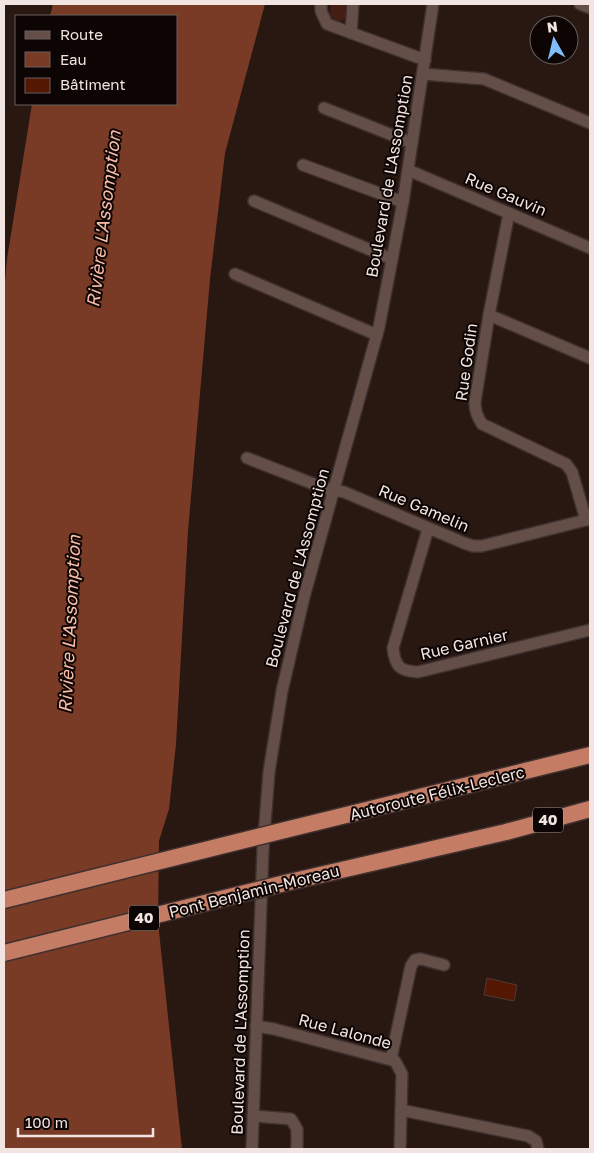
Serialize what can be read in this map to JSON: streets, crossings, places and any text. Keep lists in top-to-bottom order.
{
  "streets": {
    "highway": ["Autoroute Félix-Leclerc", "40", "Pont Benjamin-Moreau"],
    "street": [
      "Boulevard de L'Assomption",
      "Rue Gauvin",
      "Rue Godin",
      "Rue Gamelin",
      "Rue Garnier",
      "Rue Lalonde"
    ]
  },
  "crossings": [
    ["Boulevard de L'Assomption", "Rue Gauvin"],
    ["Boulevard de L'Assomption", "Rue Gamelin"],
    ["Boulevard de L'Assomption", "Rue Lalonde"],
    ["Rue Gauvin", "Rue Godin"],
    ["Rue Godin", "Rue Gamelin"],
    ["Rue Gamelin", "Rue Garnier"],
    ["40", "Pont Benjamin-Moreau"]
  ],
  "water": ["Rivière L'Assomption"],
  "legend": ["Route", "Eau", "Bâtiment"],
  "scale_bar": "100 m",
  "north": "top"
}
